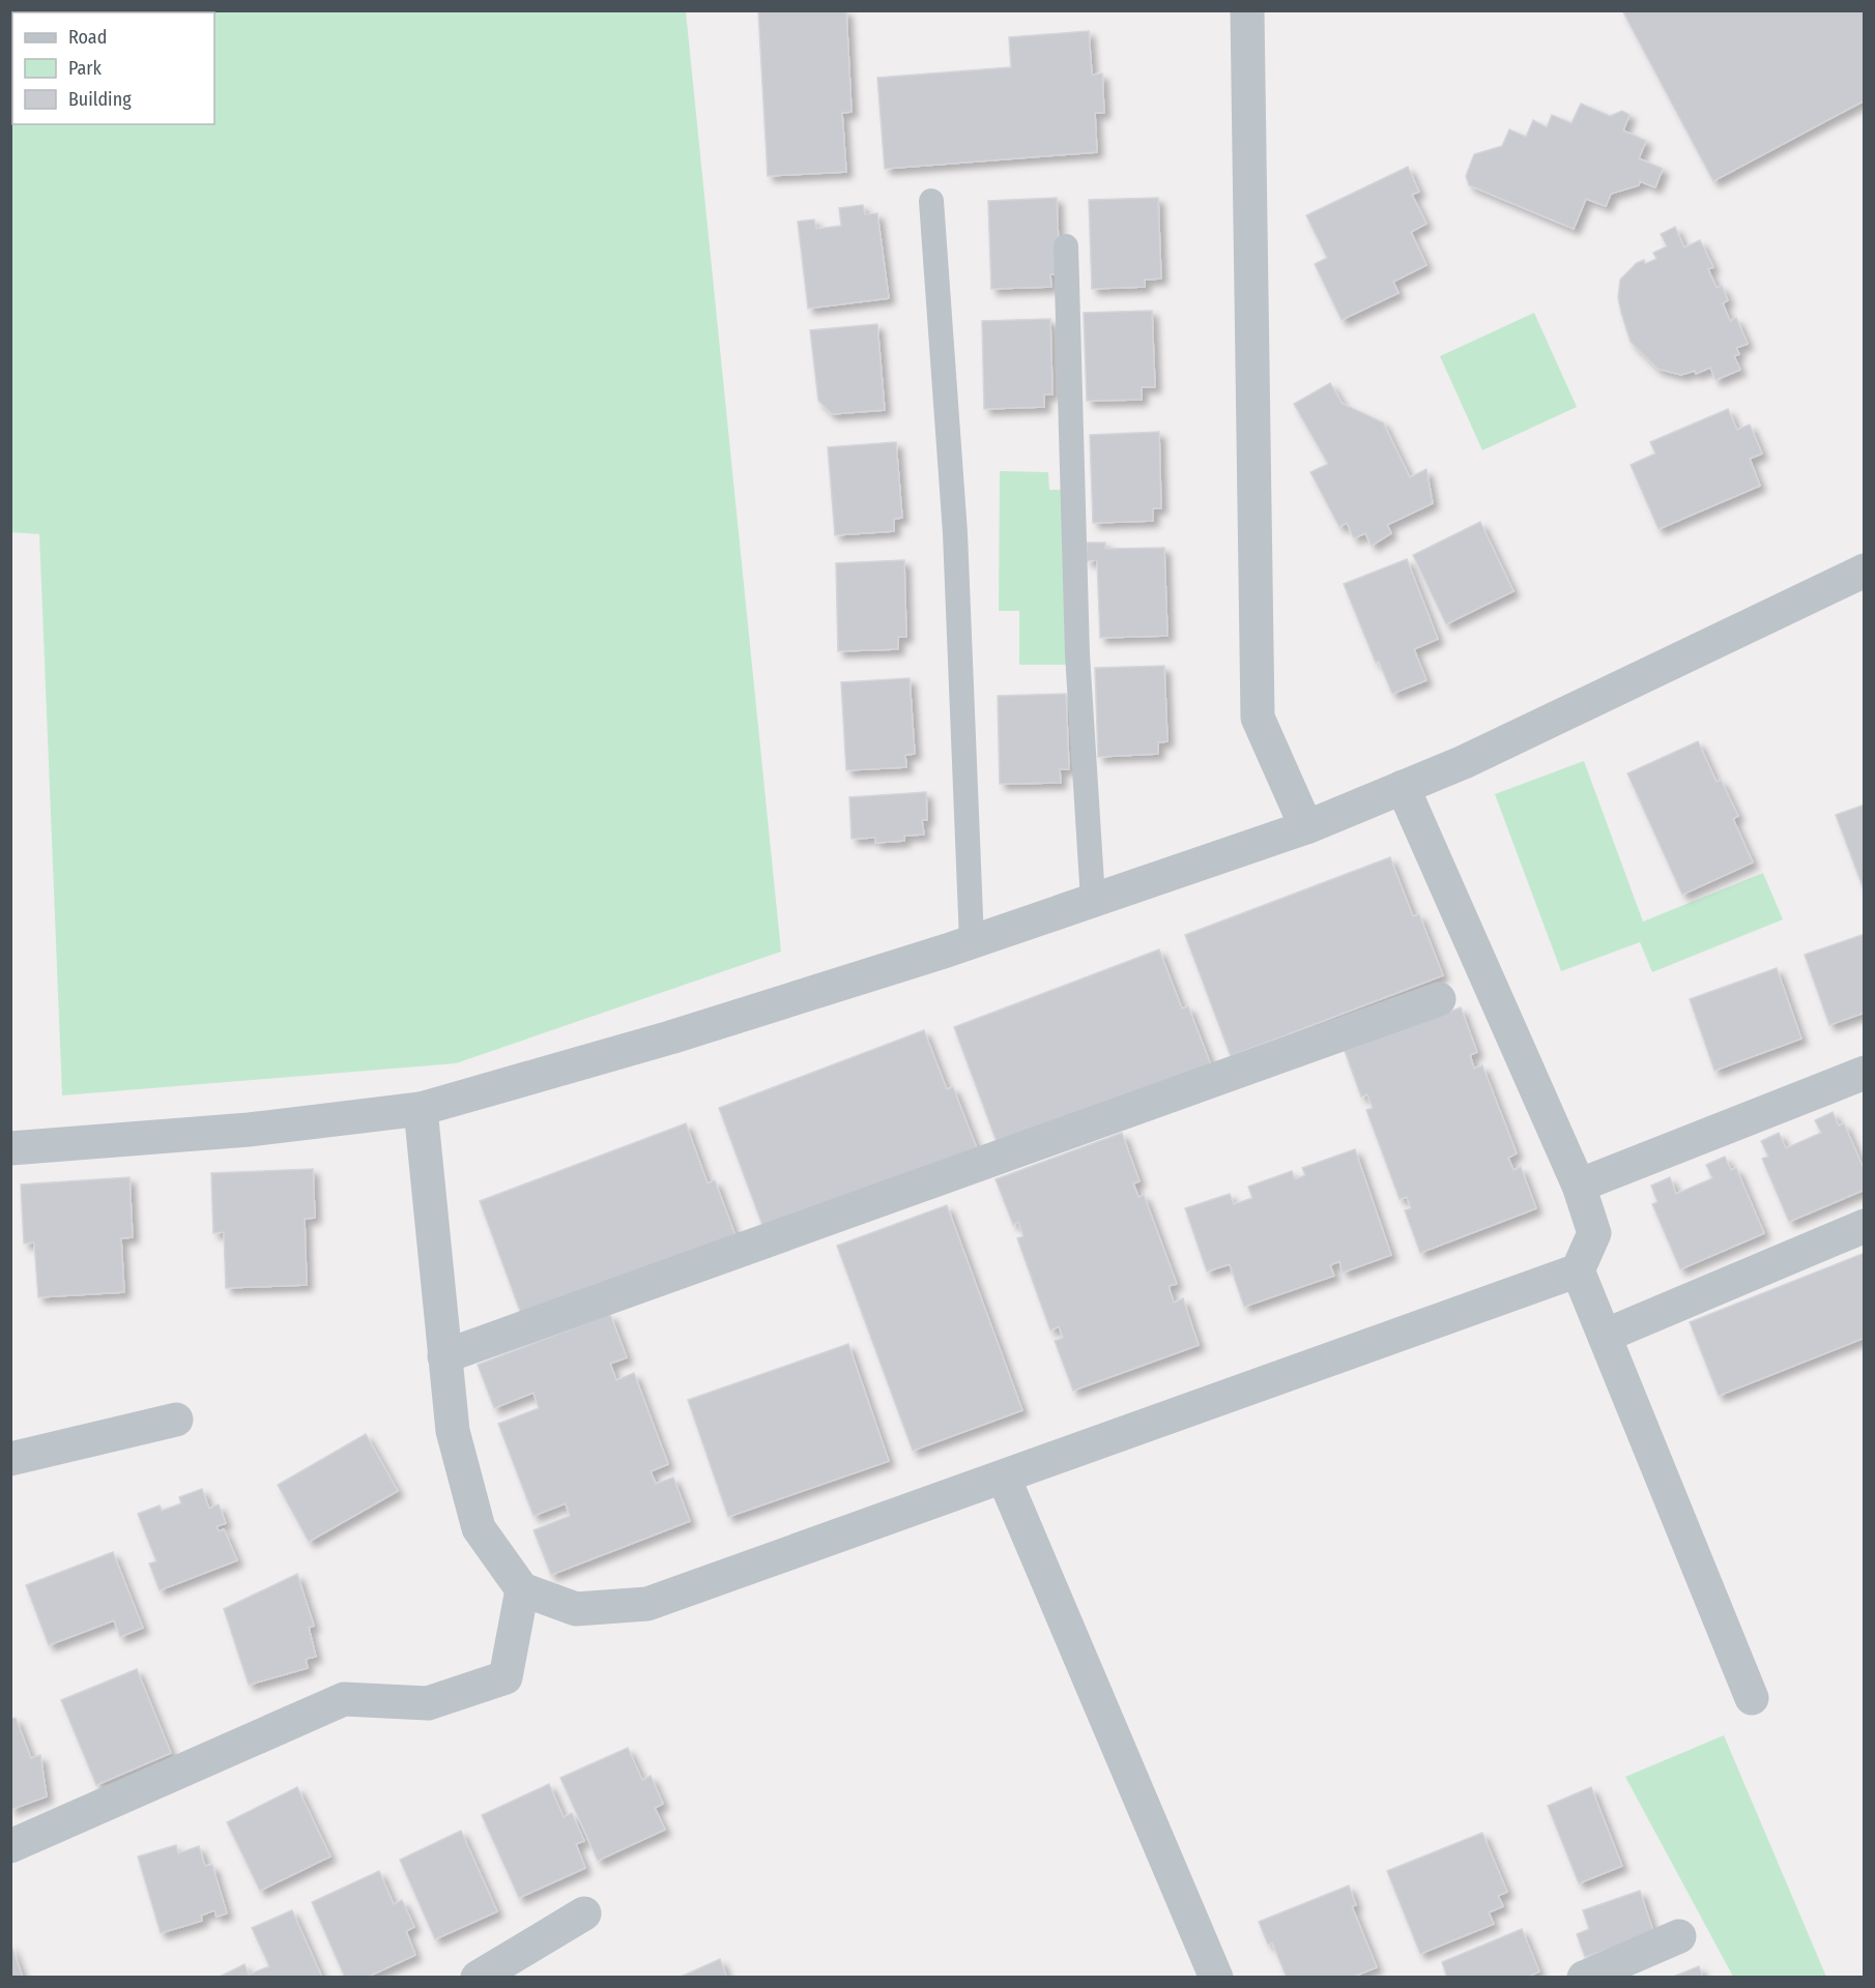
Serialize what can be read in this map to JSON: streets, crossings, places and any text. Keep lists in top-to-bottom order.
{
  "legend": ["Road", "Park", "Building"]
}
